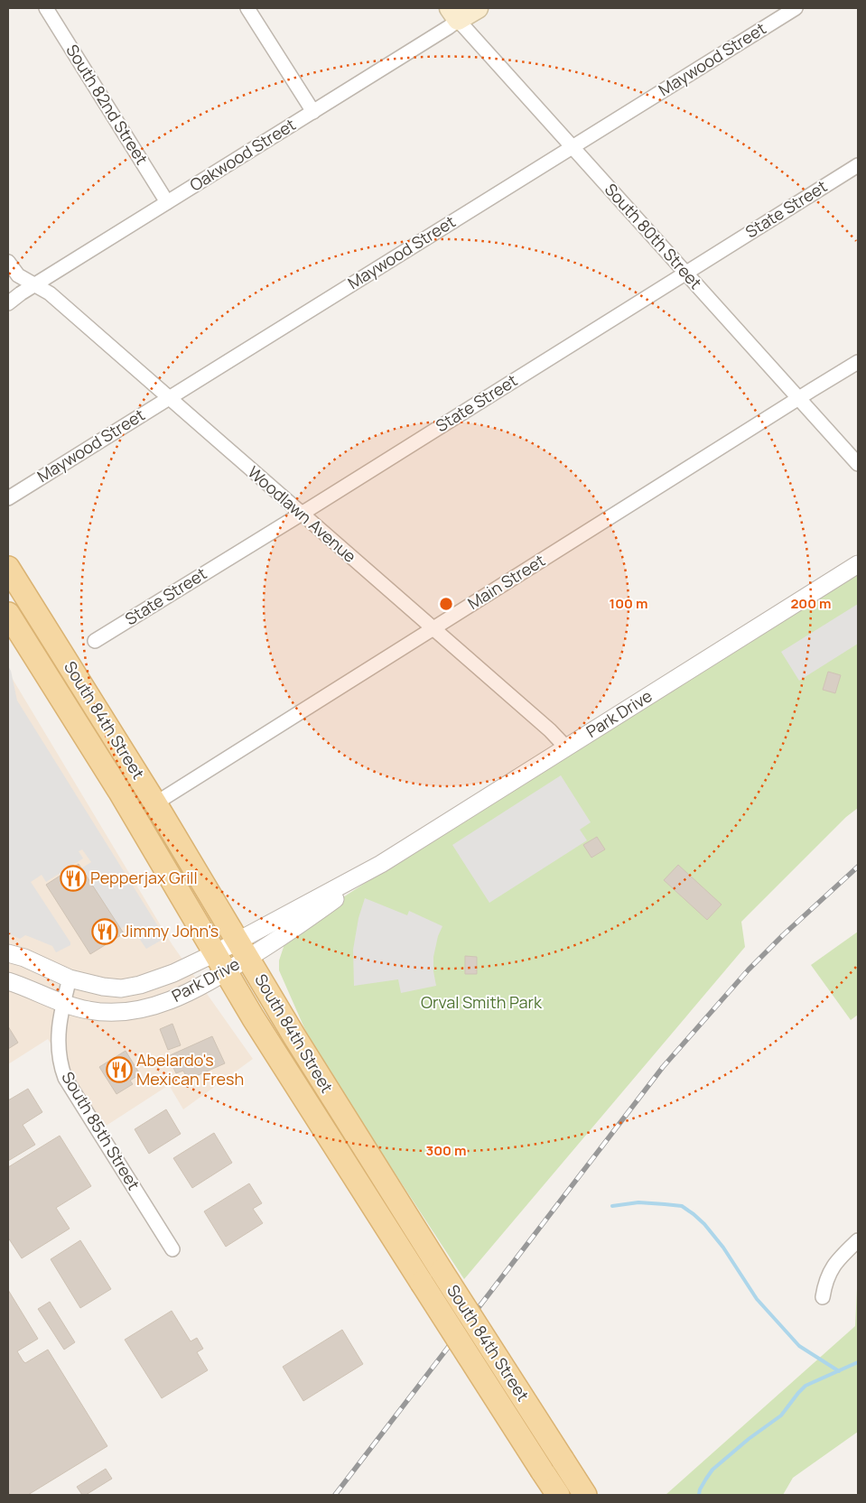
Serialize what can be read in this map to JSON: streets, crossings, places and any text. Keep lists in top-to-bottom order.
{
  "streets": {
    "main road": ["Oakwood Street", "South 84th Street"],
    "street": [
      "Maywood Street",
      "South 82nd Street",
      "State Street",
      "South 80th Street",
      "Woodlawn Avenue",
      "Main Street",
      "Park Drive",
      "South 85th Street"
    ]
  },
  "crossings": [
    ["Maywood Street", "South 80th Street"],
    ["Maywood Street", "Woodlawn Avenue"],
    ["South 82nd Street", "Oakwood Street"],
    ["Oakwood Street", "South 80th Street"],
    ["Oakwood Street", "Woodlawn Avenue"],
    ["State Street", "South 80th Street"],
    ["State Street", "Woodlawn Avenue"],
    ["South 80th Street", "Main Street"],
    ["Woodlawn Avenue", "Main Street"],
    ["Woodlawn Avenue", "Park Drive"],
    ["Main Street", "South 84th Street"],
    ["Park Drive", "South 84th Street"],
    ["Park Drive", "South 85th Street"]
  ],
  "parks": ["Orval Smith Park"],
  "places": {
    "restaurant": ["Pepperjax Grill", "Jimmy John's", "Abelardo's Mexican Fresh"]
  },
  "rings": ["100 m", "200 m", "300 m"]
}
